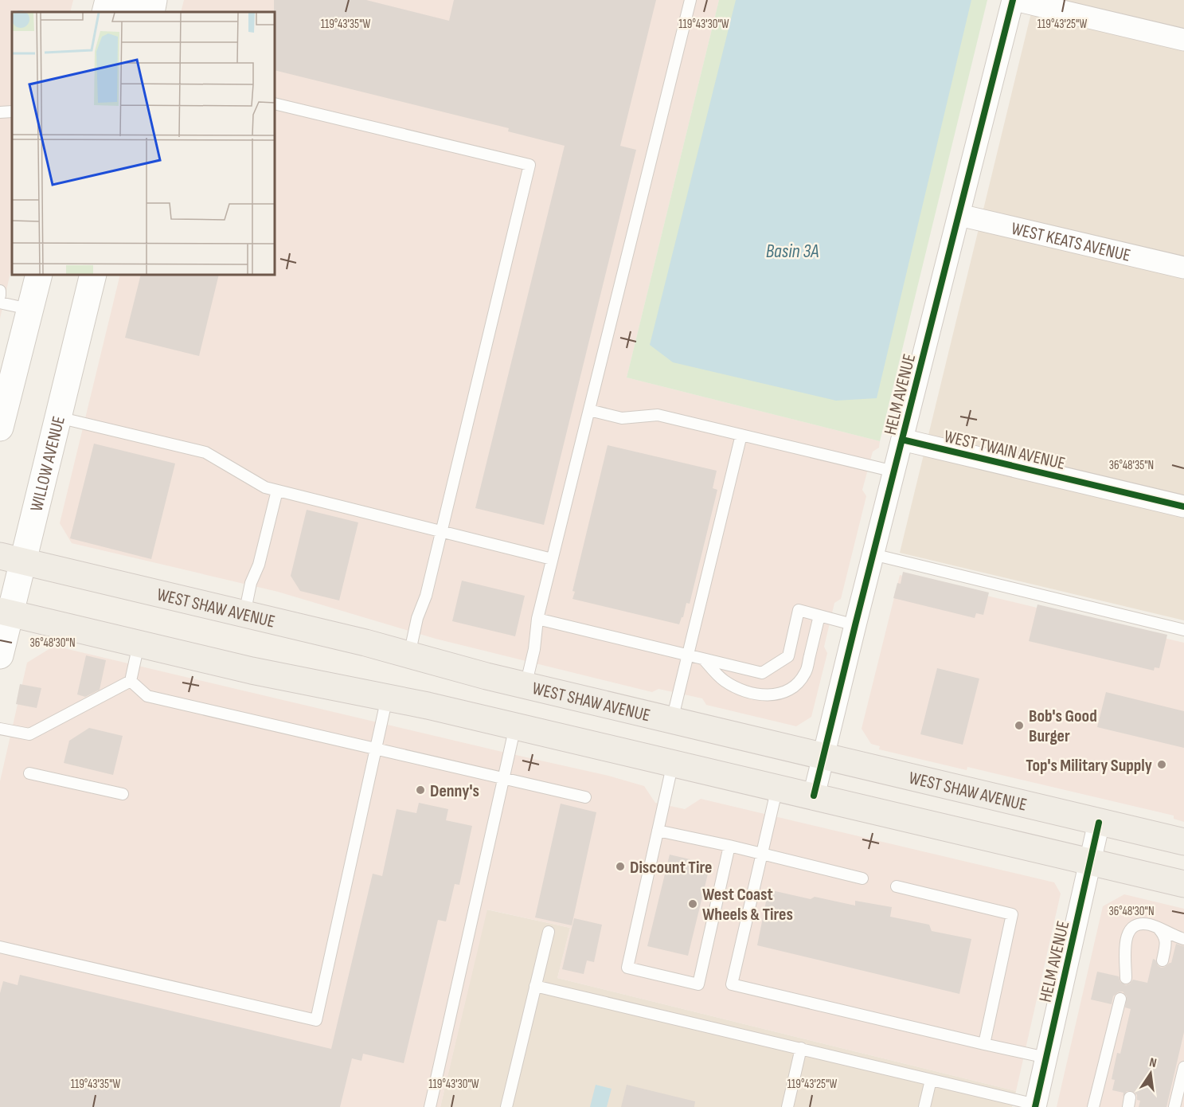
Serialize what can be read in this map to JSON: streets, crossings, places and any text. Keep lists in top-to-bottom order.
{
  "streets": {
    "main road": ["WILLOW AVENUE", "WEST SHAW AVENUE"],
    "street": ["WEST KEATS AVENUE", "HELM AVENUE", "WEST TWAIN AVENUE"]
  },
  "crossings": [
    ["WEST KEATS AVENUE", "HELM AVENUE"],
    ["HELM AVENUE", "WEST TWAIN AVENUE"],
    ["HELM AVENUE", "WEST SHAW AVENUE"],
    ["WILLOW AVENUE", "WEST SHAW AVENUE"]
  ],
  "water": ["Basin 3A"],
  "places": [
    "Bob's Good Burger",
    "Top's Military Supply",
    "Denny's",
    "Discount Tire",
    "West Coast Wheels & Tires"
  ],
  "north": "top",
  "coordinates": [
    "119°43'35\"W",
    "119°43'25\"W",
    "119°43'30\"W",
    "36°48'35\"N",
    "36°48'30\"N"
  ]
}
